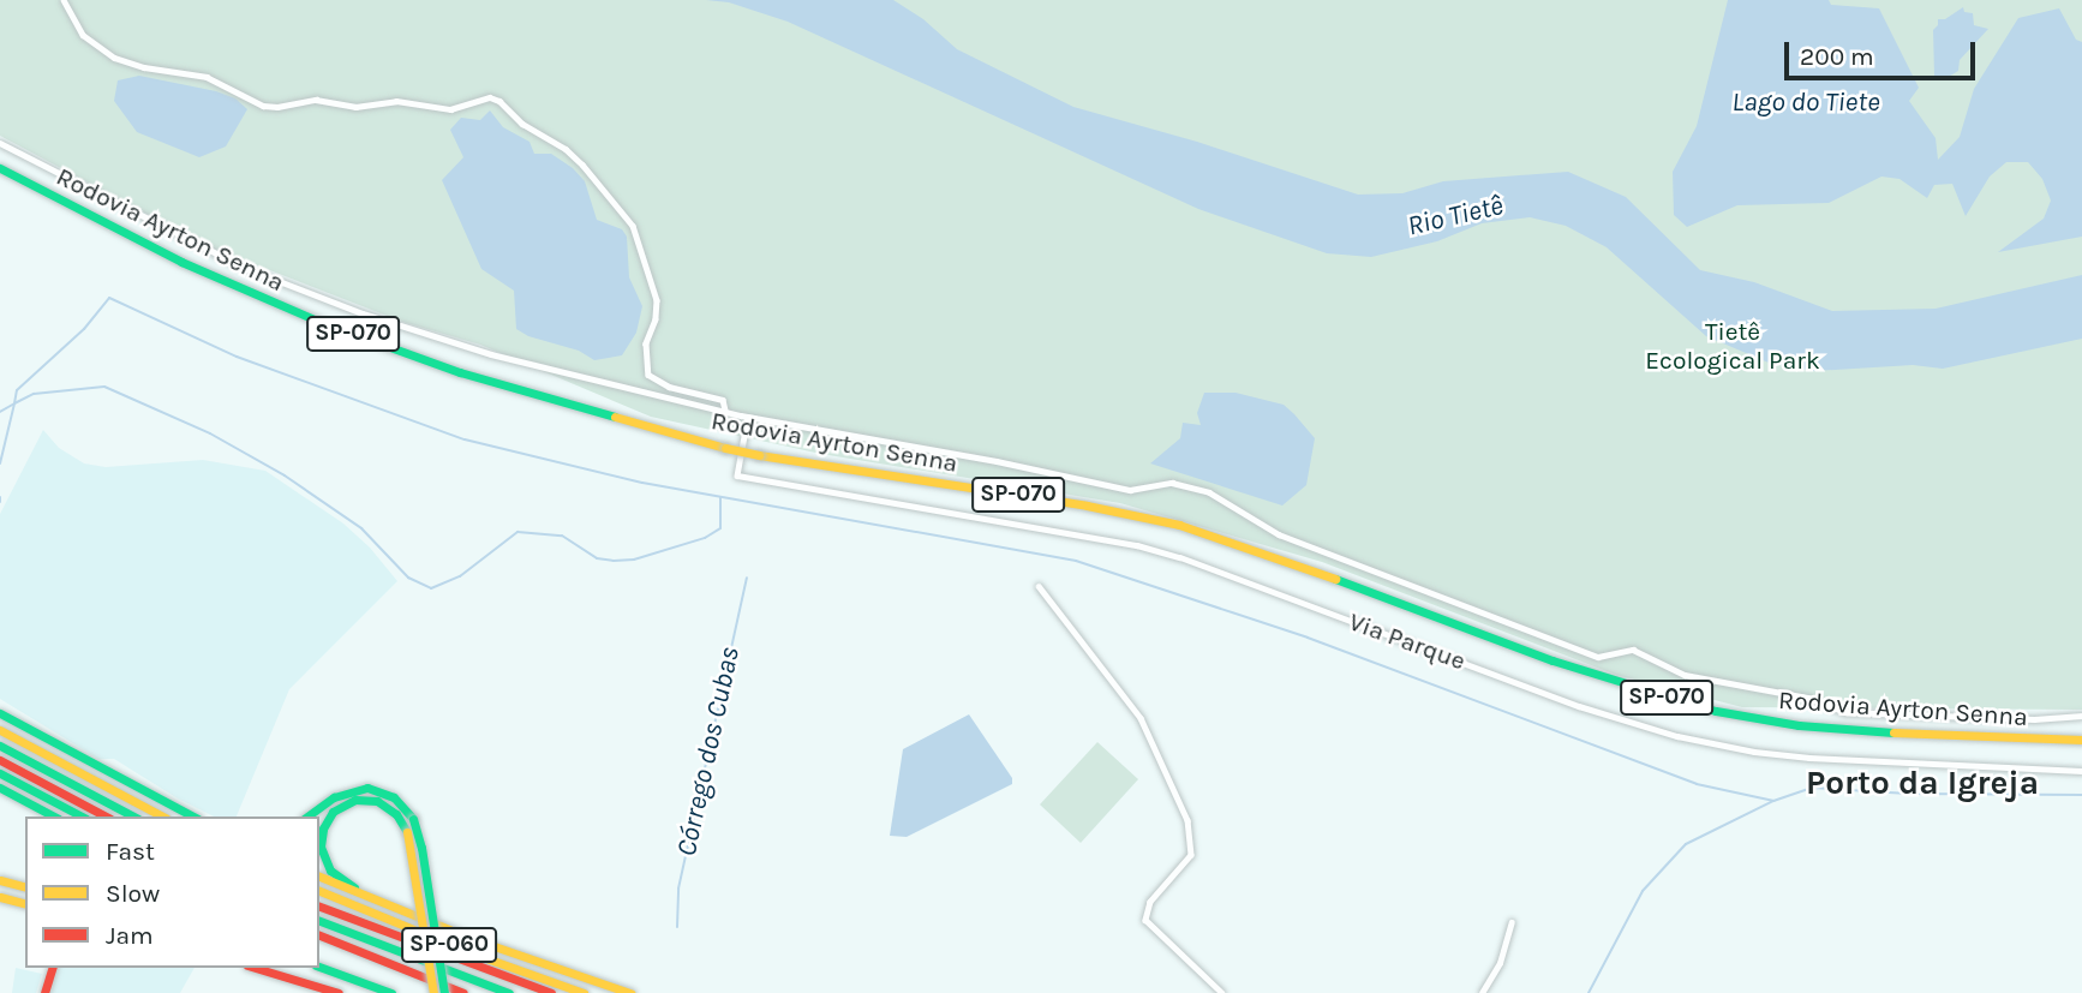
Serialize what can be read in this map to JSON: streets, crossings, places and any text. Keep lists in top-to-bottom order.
{
  "streets": {
    "main road": ["Rodovia Ayrton Senna", "SP-070", "SP-060"],
    "street": ["Via Parque"]
  },
  "districts": ["Porto da Igreja"],
  "water": ["Lago do Tiete", "Rio Tietê", "Córrego dos Cubas"],
  "parks": ["Tietê Ecological Park"],
  "legend": ["Fast", "Slow", "Jam"],
  "scale_bar": "200 m"
}
